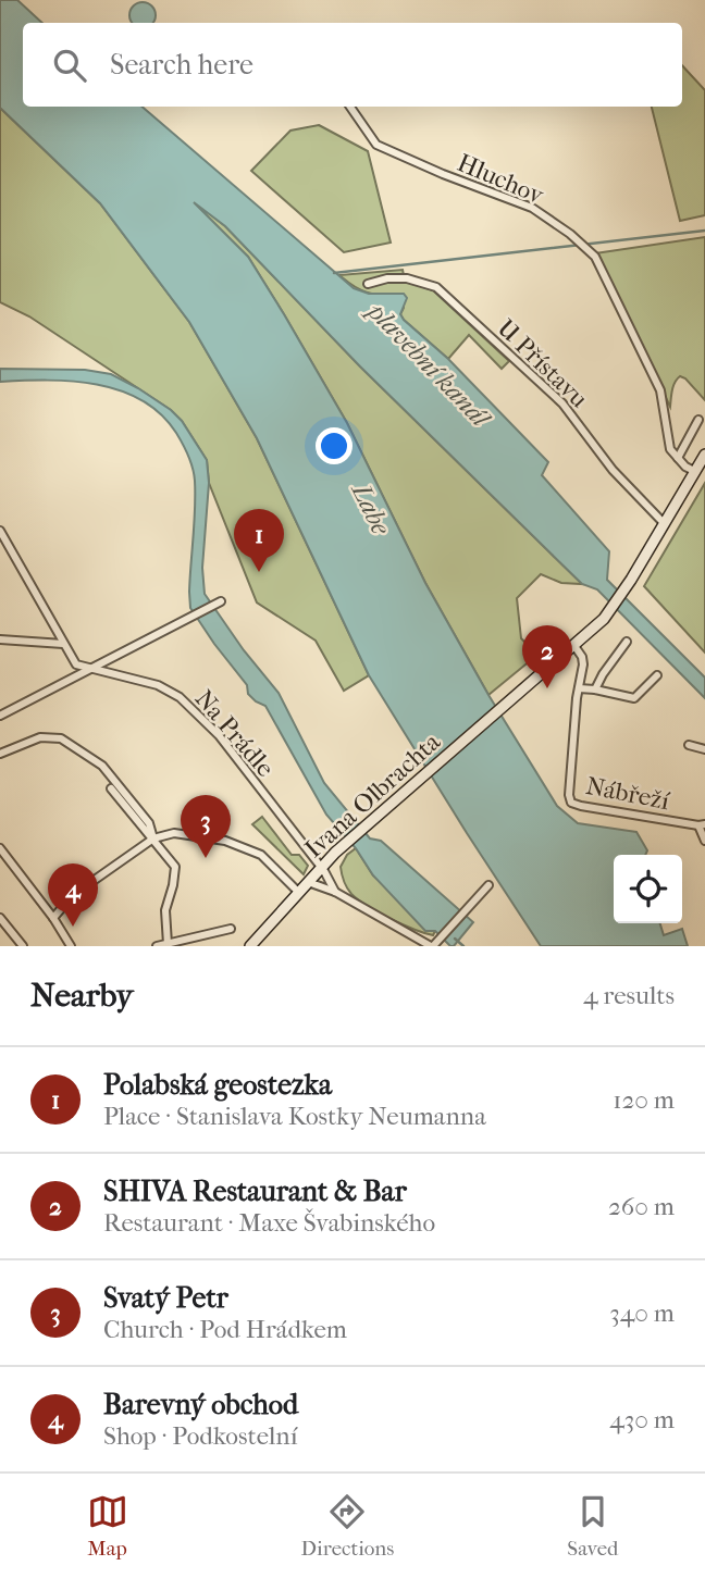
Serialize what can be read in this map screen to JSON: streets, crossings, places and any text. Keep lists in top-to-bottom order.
{
  "streets": {
    "main road": ["Ivana Olbrachta"],
    "street": [
      "Hluchov",
      "U Přístavu",
      "Na Prádle",
      "Nábřeží"
    ]
  },
  "crossings": [
    ["U Přístavu", "Ivana Olbrachta"],
    ["Na Prádle", "Ivana Olbrachta"],
    ["Nábřeží", "Ivana Olbrachta"]
  ],
  "water": ["plavební kanál", "Labe"],
  "page": {
    "search": "Search here",
    "pins": [
      "1",
      "2",
      "3",
      "4"
    ],
    "heading": ["Nearby", "4 results"],
    "list": [
      {
        "mark": "1",
        "name": "Polabská geostezka",
        "note": "Place · Stanislava Kostky Neumanna",
        "value": "120 m"
      },
      {
        "mark": "2",
        "name": "SHIVA Restaurant & Bar",
        "note": "Restaurant · Maxe Švabinského",
        "value": "260 m"
      },
      {
        "mark": "3",
        "name": "Svatý Petr",
        "note": "Church · Pod Hrádkem",
        "value": "340 m"
      },
      {
        "mark": "4",
        "name": "Barevný obchod",
        "note": "Shop · Podkostelní",
        "value": "430 m"
      }
    ],
    "nav": ["Map", "Directions", "Saved"]
  }
}
